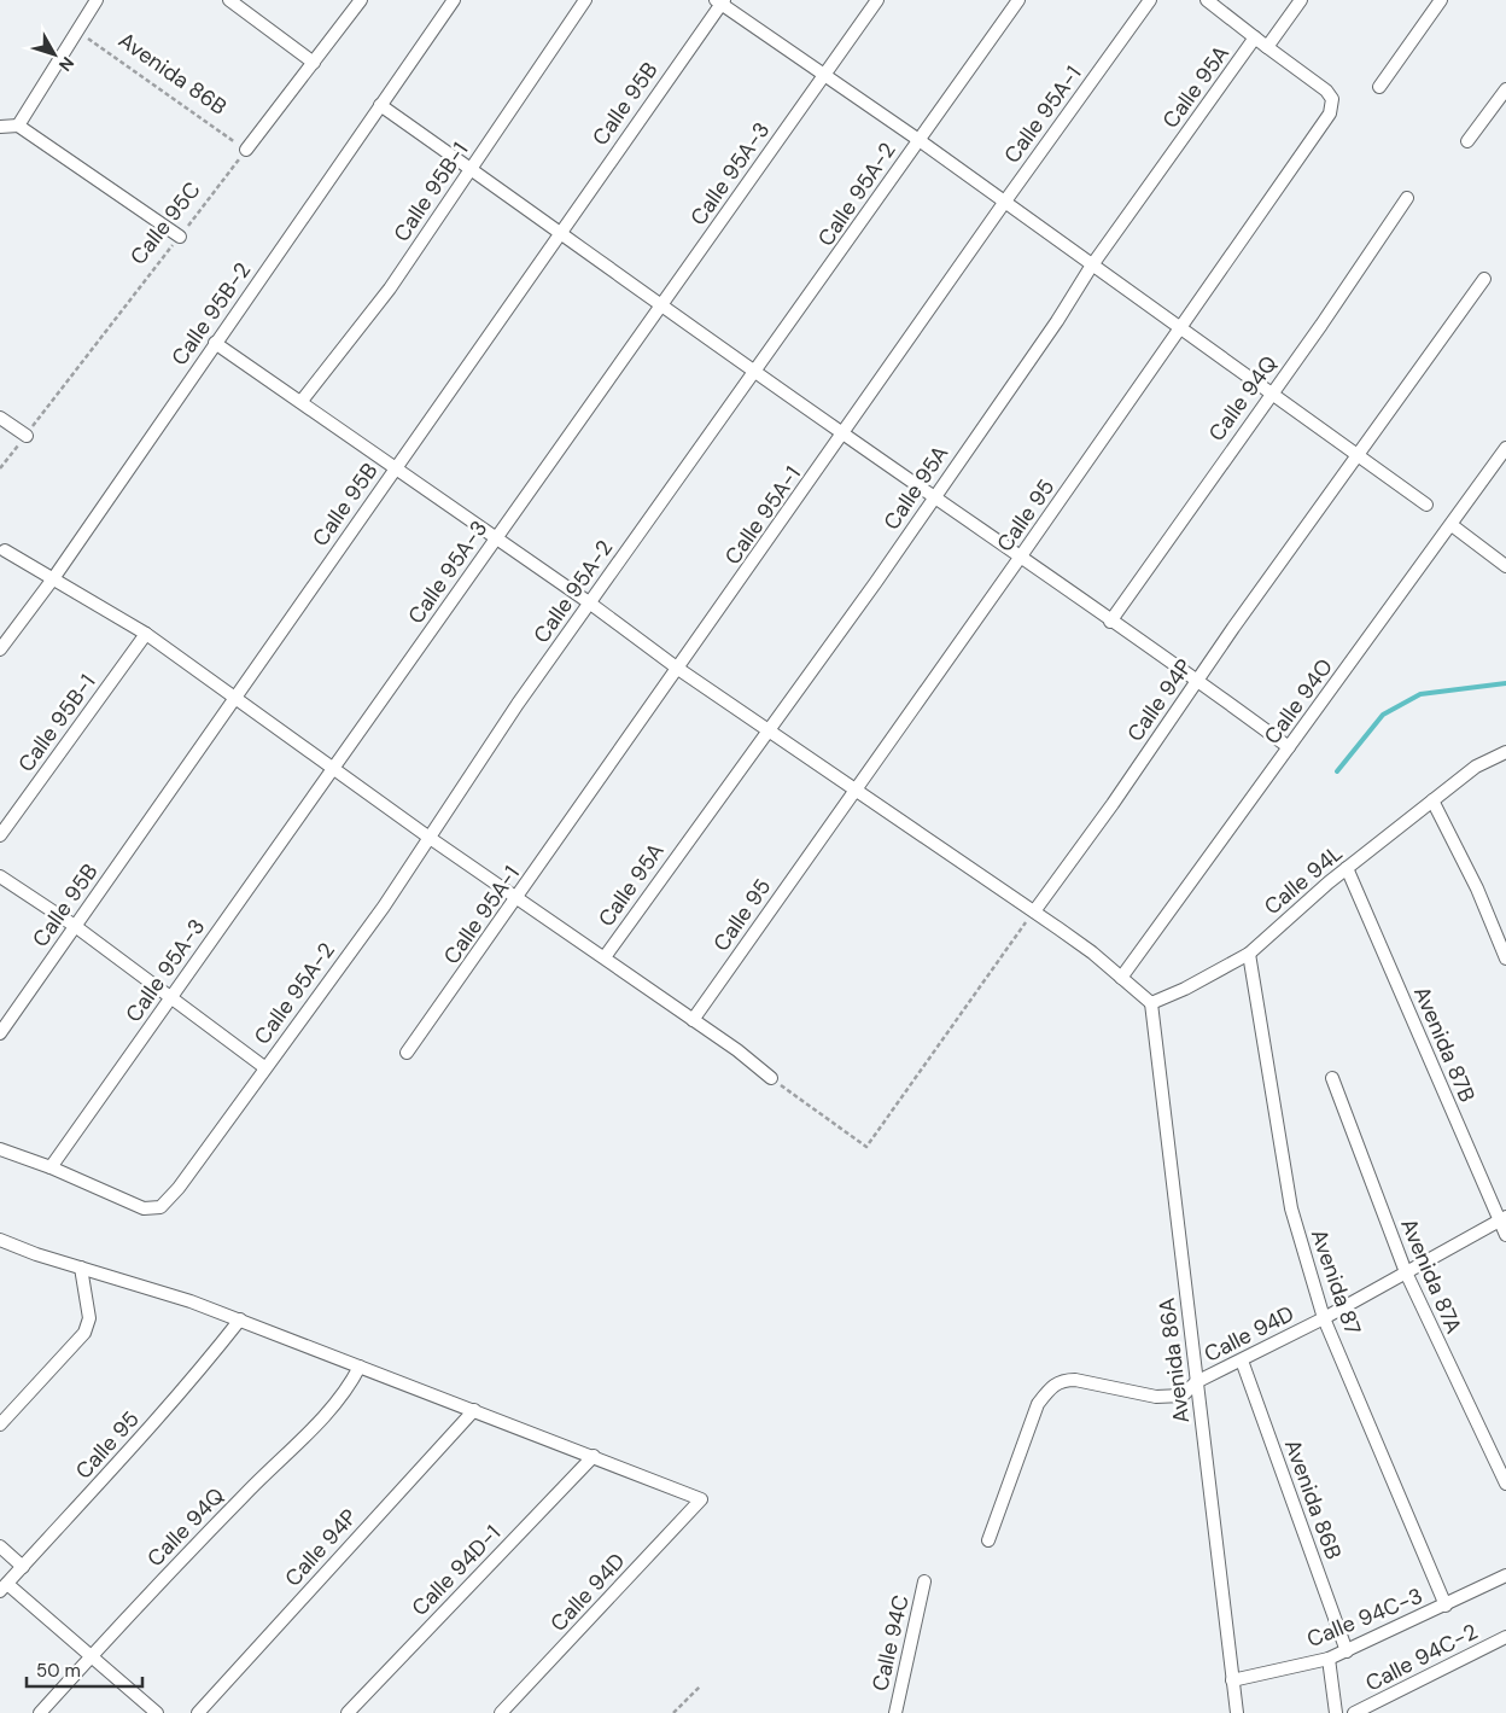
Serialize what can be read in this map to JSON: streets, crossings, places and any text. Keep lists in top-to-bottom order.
{
  "streets": {
    "street": [
      "Avenida 86B",
      "Calle 95A",
      "Calle 95B",
      "Calle 95A-1",
      "Calle 95A-3",
      "Calle 95B-1",
      "Calle 95A-2",
      "Calle 95B-2",
      "Calle 94Q",
      "Calle 95",
      "Calle 94P",
      "Calle 94O",
      "Calle 94L",
      "Avenida 87B",
      "Avenida 87A",
      "Avenida 87",
      "Calle 94D",
      "Avenida 86A",
      "Calle 94D-1",
      "Calle 94C-3",
      "Calle 94C",
      "Calle 94C-2"
    ],
    "path": ["Calle 95C"]
  },
  "crossings": [
    ["Avenida 86B", "Calle 95C"],
    ["Avenida 86B", "Calle 94D"],
    ["Avenida 86B", "Calle 94C-3"],
    ["Calle 95A", "Calle 95"],
    ["Calle 95A-3", "Calle 95A-2"],
    ["Calle 94L", "Avenida 87B"],
    ["Calle 94L", "Avenida 87"],
    ["Calle 94L", "Avenida 86A"],
    ["Avenida 87B", "Calle 94D"],
    ["Avenida 87A", "Calle 94D"],
    ["Avenida 87", "Calle 94D"],
    ["Avenida 87", "Calle 94C-3"],
    ["Calle 94D", "Avenida 86A"],
    ["Calle 94D", "Calle 94D-1"],
    ["Avenida 86A", "Calle 94C-3"]
  ],
  "scale_bar": "50 m",
  "north": "bottom right"
}
